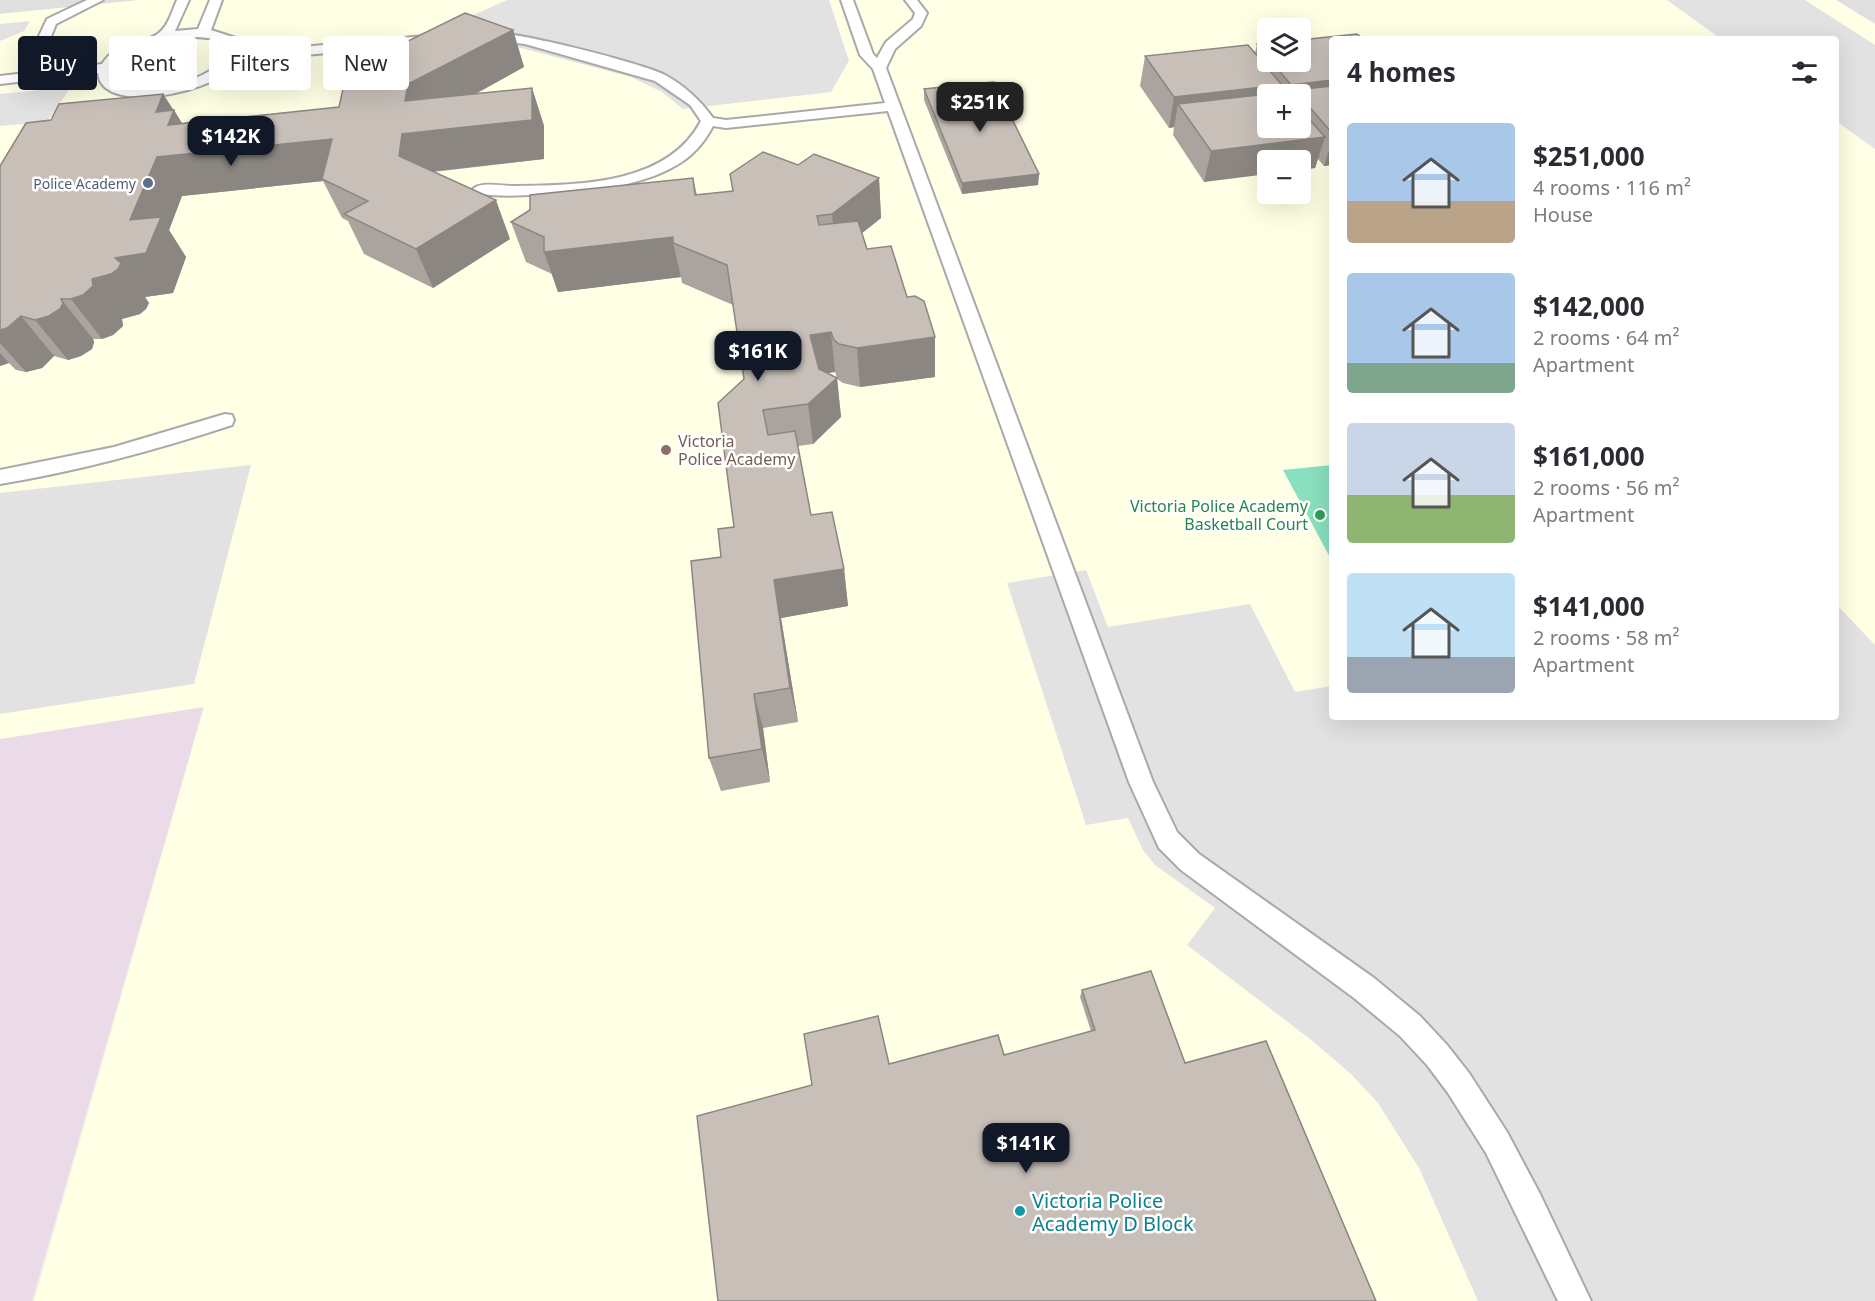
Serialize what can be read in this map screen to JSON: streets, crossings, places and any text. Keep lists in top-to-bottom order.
{
  "places": [
    "Police Academy",
    "Victoria Police Academy",
    "Victoria Police Academy Basketball Court",
    "Victoria Police Academy D Block"
  ],
  "page": {
    "map_buttons": ["+", "−"],
    "chip": [
      "Buy",
      "Rent",
      "Filters",
      "New"
    ],
    "heading": "4 homes",
    "price": [
      "$251K",
      "$142K",
      "$161K",
      "$141K"
    ],
    "list": [
      {
        "name": "$251,000",
        "note": "4 rooms · 116 m² · House"
      },
      {
        "name": "$142,000",
        "note": "2 rooms · 64 m² · Apartment"
      },
      {
        "name": "$161,000",
        "note": "2 rooms · 56 m² · Apartment"
      },
      {
        "name": "$141,000",
        "note": "2 rooms · 58 m² · Apartment"
      }
    ]
  }
}
